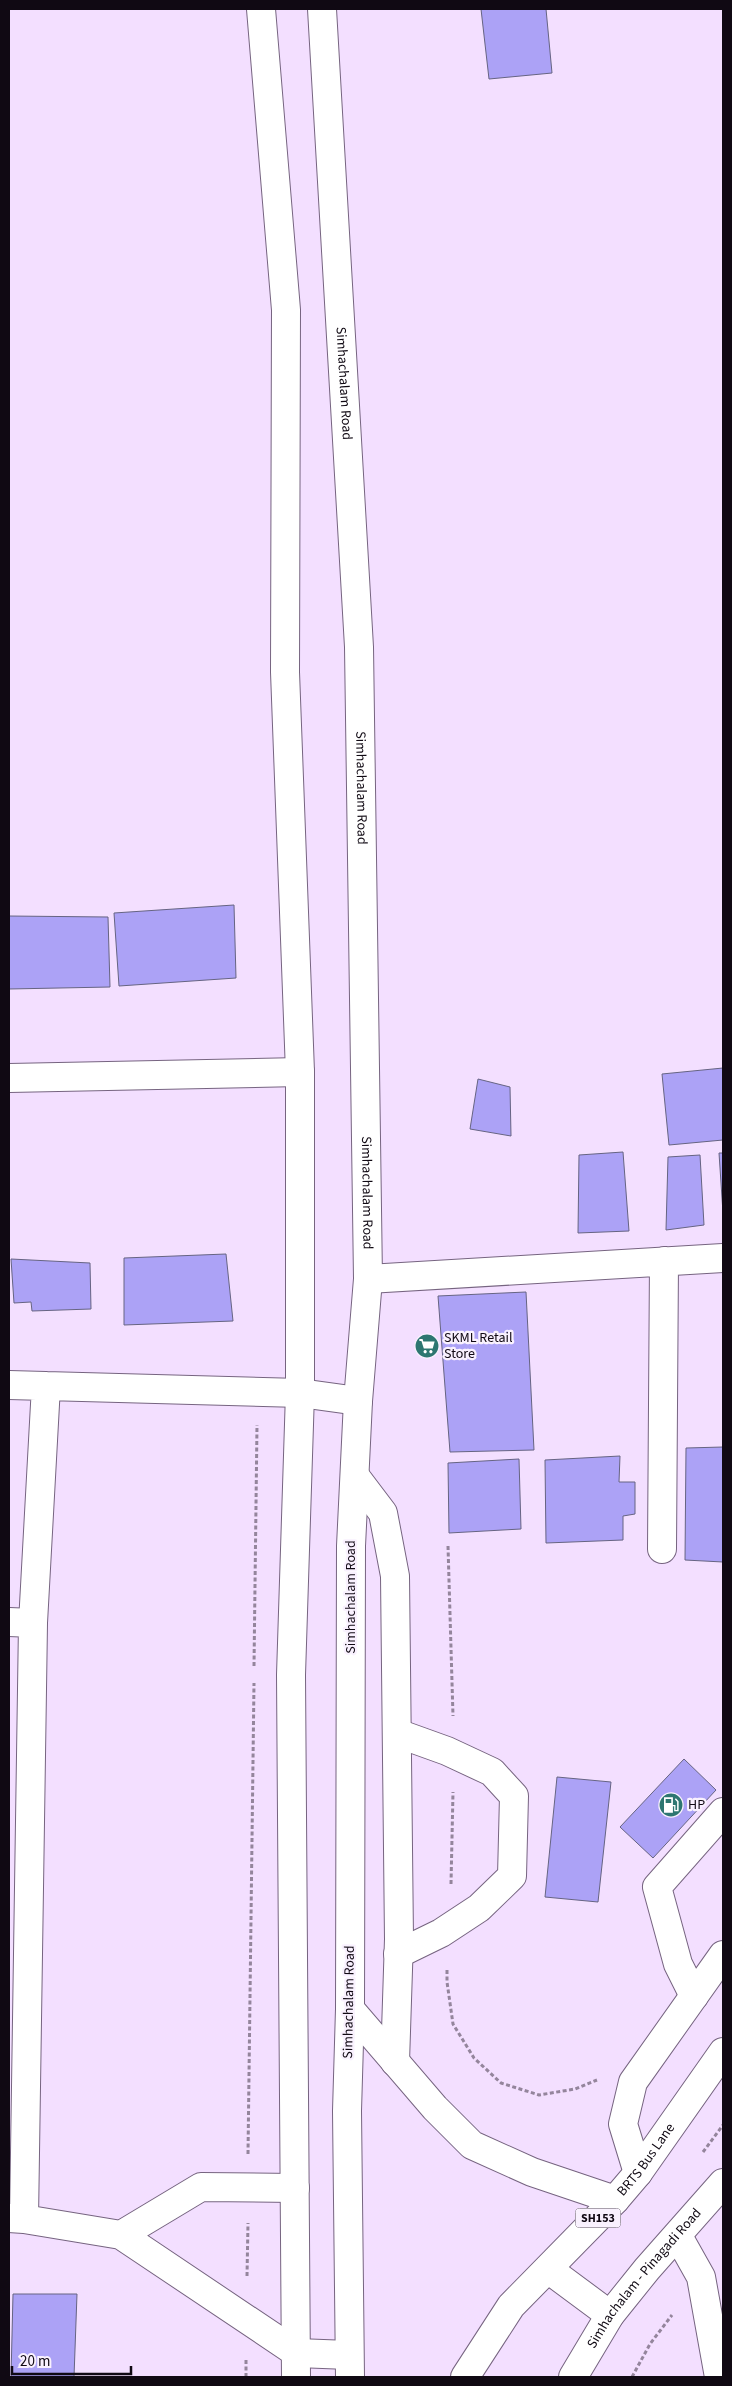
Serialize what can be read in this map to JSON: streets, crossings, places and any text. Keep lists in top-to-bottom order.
{
  "streets": {
    "main road": [
      "Simhachalam Road",
      "BRTS Bus Lane",
      "SH153",
      "Simhachalam - Pinagadi Road"
    ]
  },
  "places": {
    "supermarket": ["SKML Retail Store"],
    "fuel station": ["HP"]
  },
  "scale_bar": "20 m"
}
